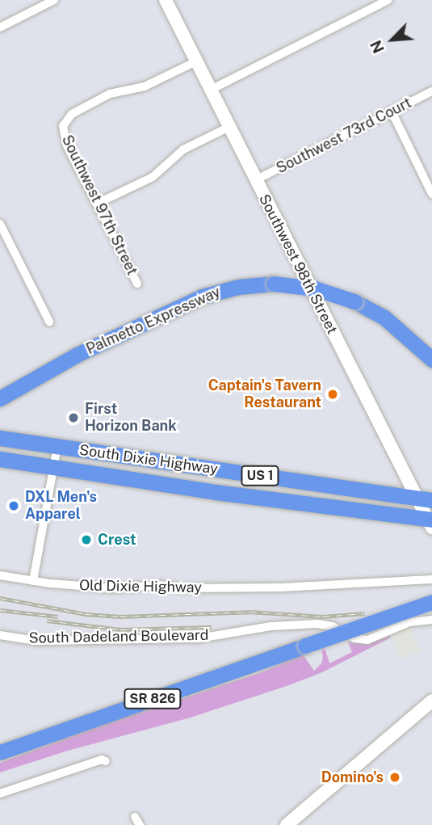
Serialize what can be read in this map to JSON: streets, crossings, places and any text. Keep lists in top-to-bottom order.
{
  "streets": {
    "highway": [
      "Palmetto Expressway",
      "South Dixie Highway",
      "US 1",
      "SR 826"
    ],
    "street": [
      "Southwest 73rd Court",
      "Southwest 97th Street",
      "Southwest 98th Street",
      "Old Dixie Highway",
      "South Dadeland Boulevard"
    ]
  },
  "crossings": [
    ["Southwest 73rd Court", "Southwest 98th Street"],
    ["Southwest 97th Street", "Southwest 98th Street"],
    ["Southwest 98th Street", "South Dixie Highway"]
  ],
  "places": [
    "Captain's Tavern Restaurant",
    "First Horizon Bank",
    "DXL Men's Apparel",
    "Crest",
    "Domino's"
  ],
  "north": "bottom left"
}
